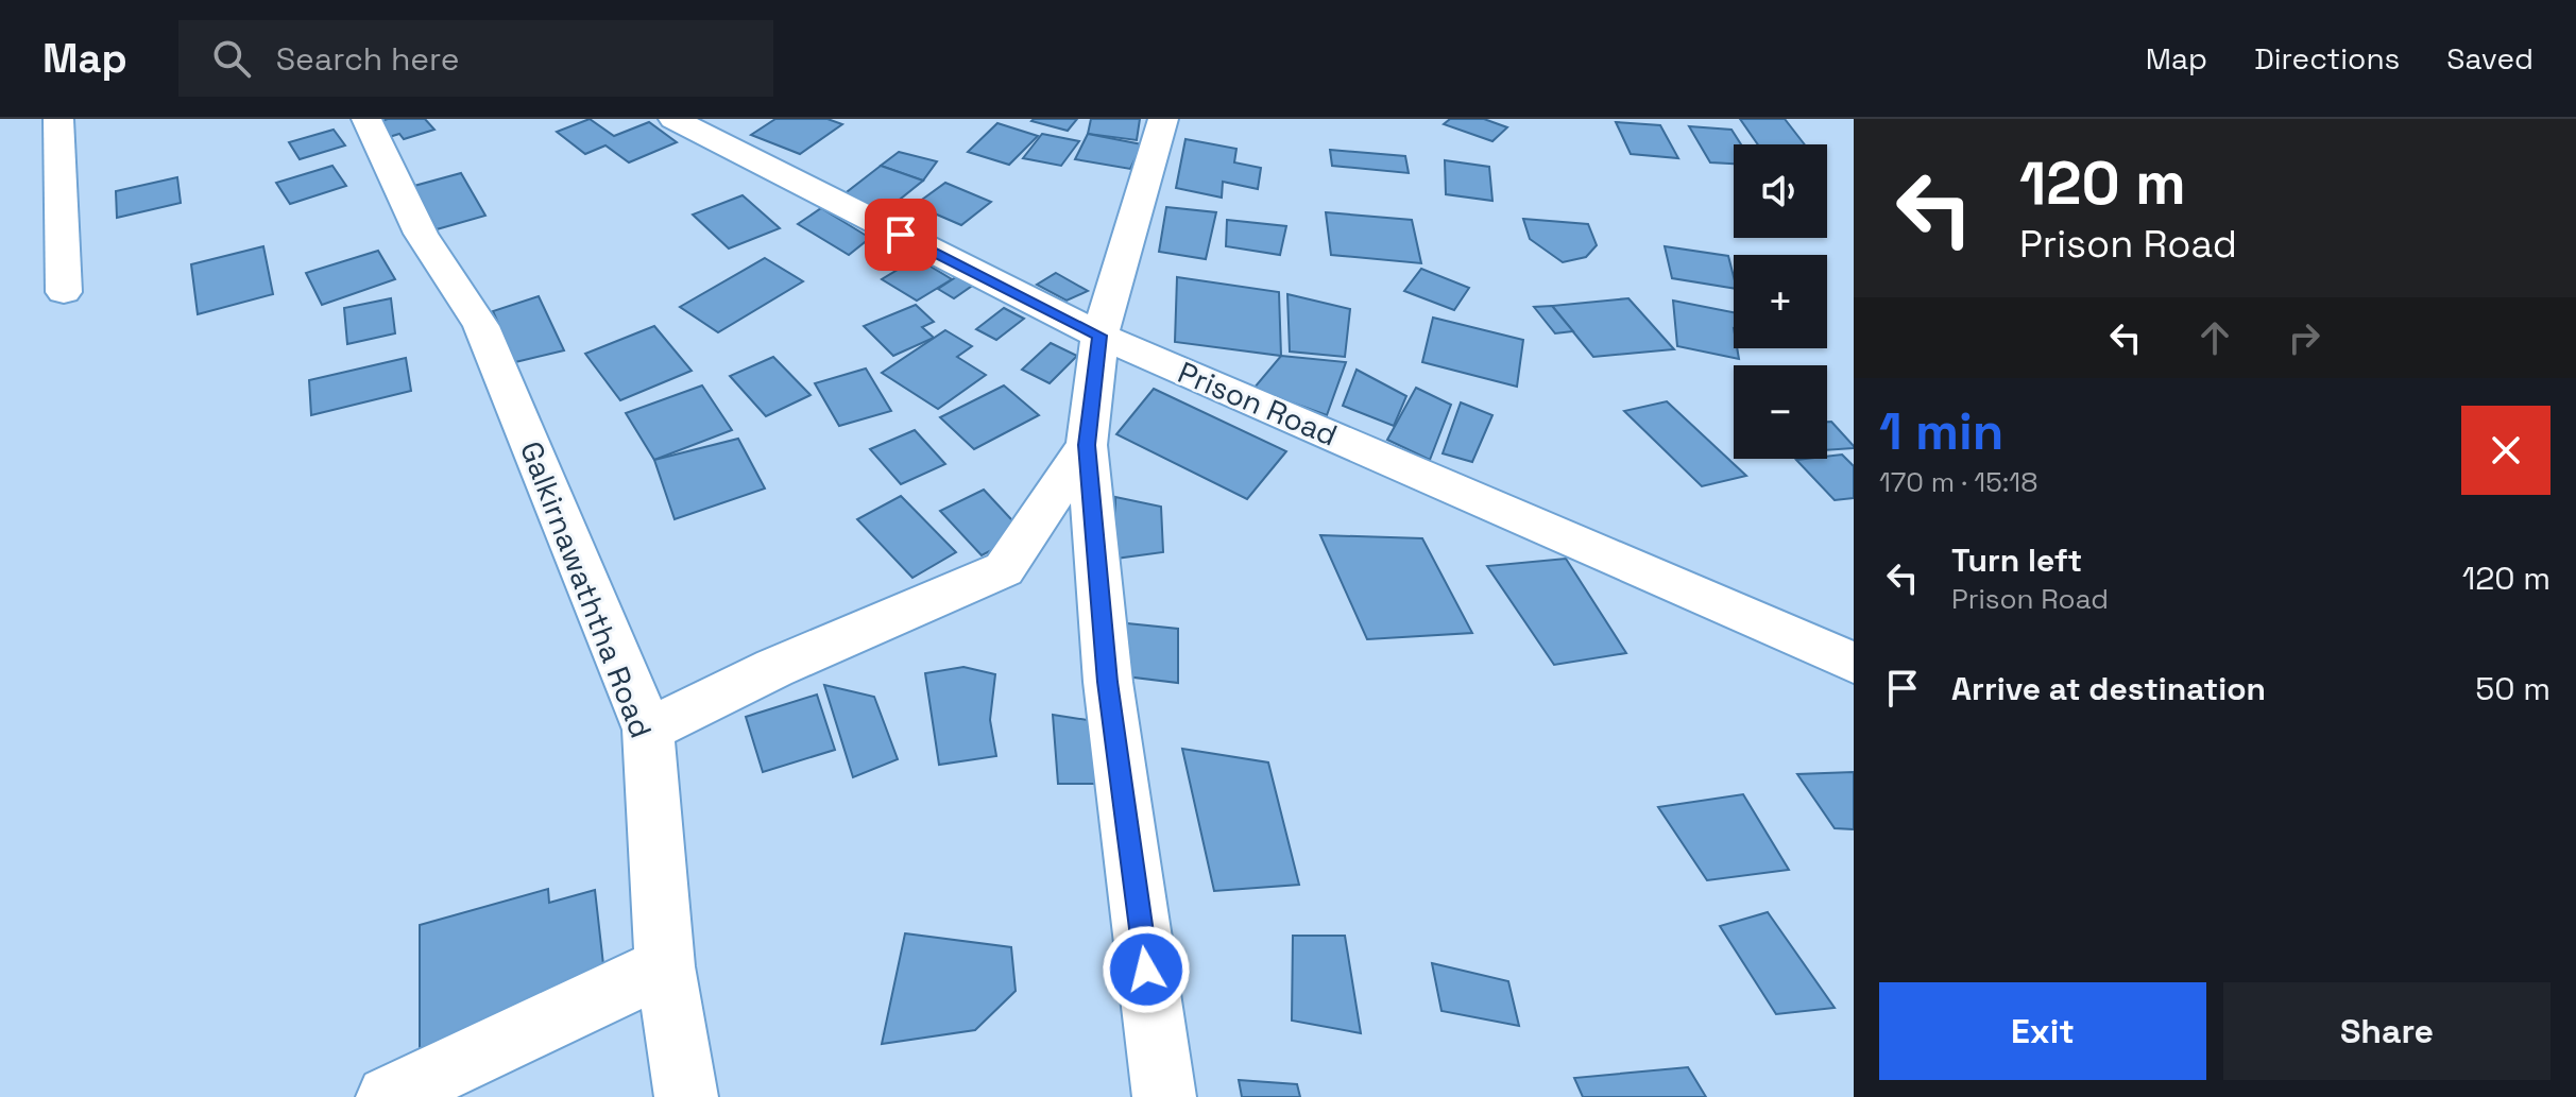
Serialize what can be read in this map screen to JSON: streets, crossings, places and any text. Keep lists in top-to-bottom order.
{
  "streets": {
    "street": ["Prison Road", "Galkirnawaththa Road"]
  },
  "page": {
    "header": "Map",
    "search": "Search here",
    "nav": ["Map", "Directions", "Saved"],
    "turn": ["120 m", "Prison Road"],
    "map_buttons": ["+", "−"],
    "heading": ["1 min", "170 m · 15:18"],
    "list": [
      {
        "name": "Turn left",
        "note": "Prison Road",
        "value": "120 m"
      },
      {
        "name": "Arrive at destination",
        "value": "50 m"
      }
    ],
    "buttons": ["Exit", "Share"]
  }
}
